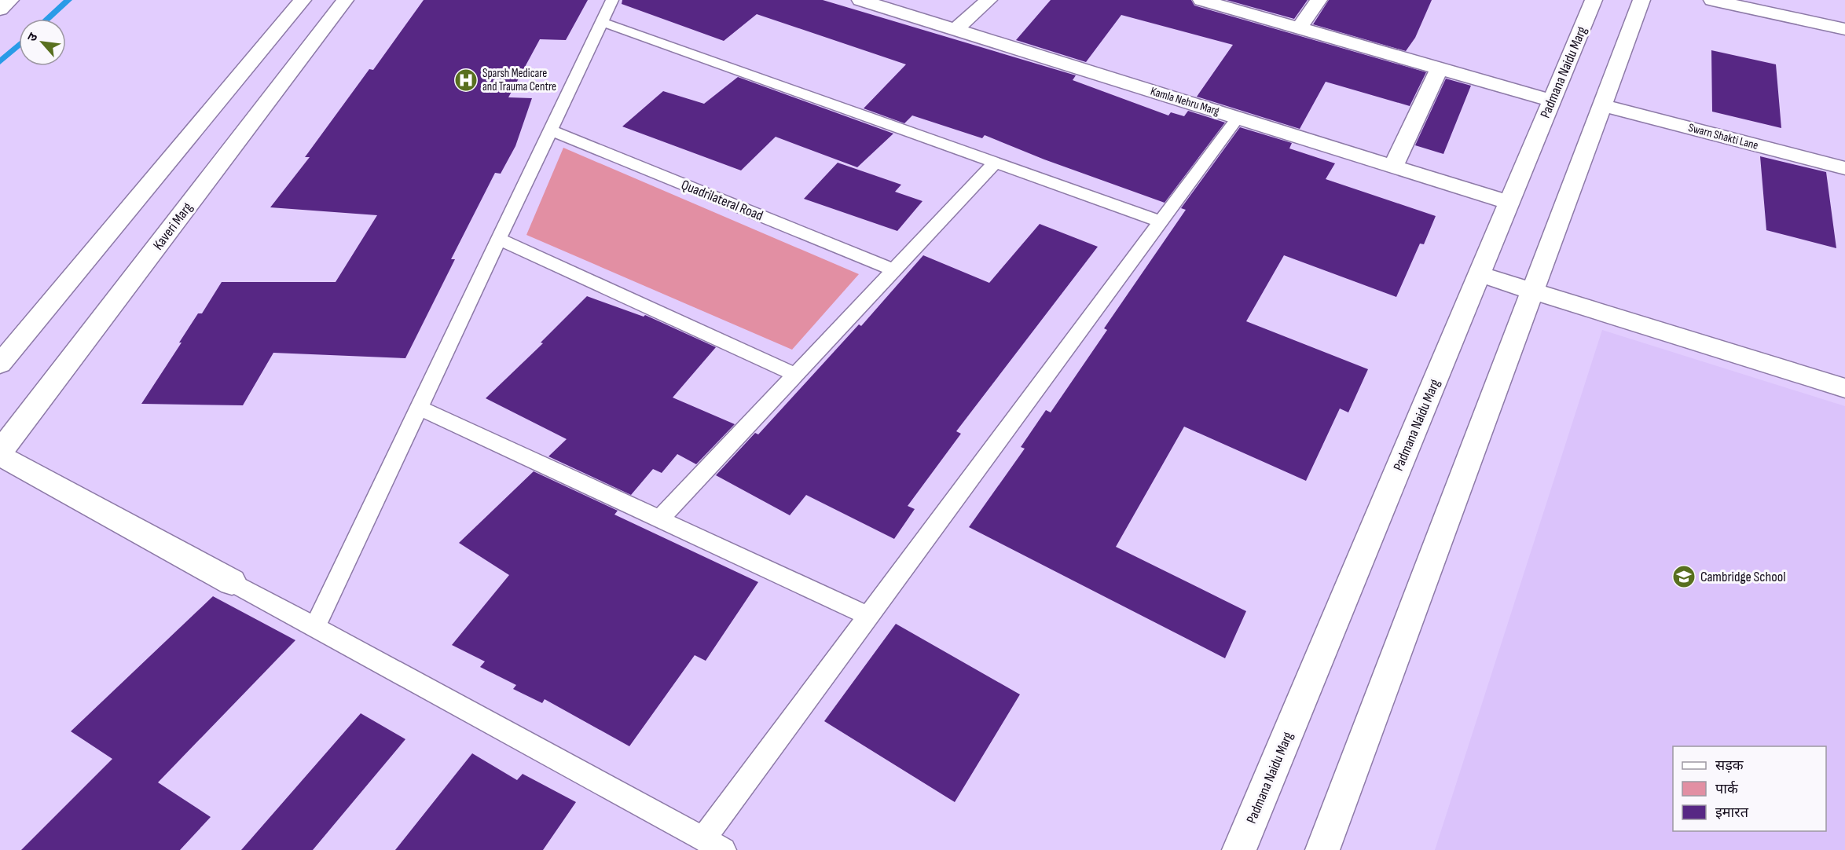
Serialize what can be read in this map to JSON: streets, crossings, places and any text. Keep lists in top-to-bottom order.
{
  "streets": {
    "street": [
      "Padmana Naidu Marg",
      "Kamla Nehru Marg",
      "Swarn Shakti Lane",
      "Kaveri Marg"
    ],
    "lane": ["Quadrilateral Road"]
  },
  "crossings": [
    ["Padmana Naidu Marg", "Kamla Nehru Marg"]
  ],
  "places": {
    "hospital": ["Sparsh Medicare and Trauma Centre"],
    "school or university": ["Cambridge School"]
  },
  "legend": ["सड़क", "पार्क", "इमारत"],
  "north": "top left"
}
